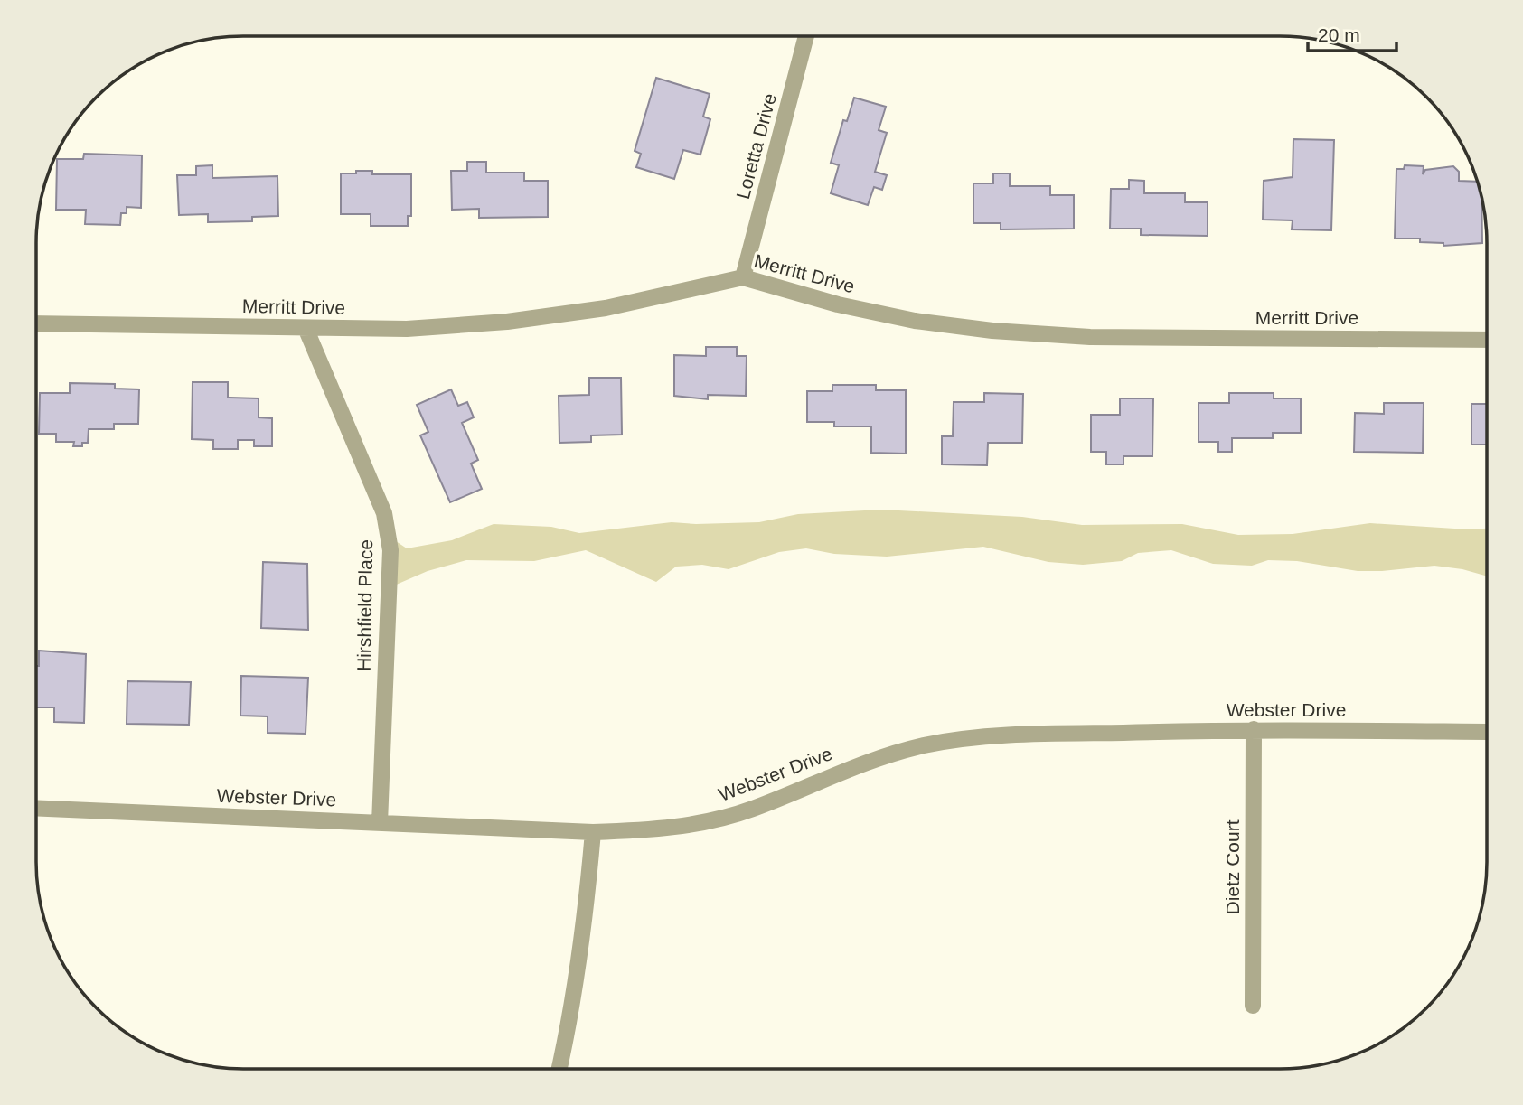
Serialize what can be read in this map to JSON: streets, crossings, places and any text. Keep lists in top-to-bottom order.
{
  "streets": {
    "street": [
      "Loretta Drive",
      "Merritt Drive",
      "Hirshfield Place",
      "Webster Drive",
      "Dietz Court"
    ]
  },
  "crossings": [
    ["Loretta Drive", "Merritt Drive"],
    ["Merritt Drive", "Hirshfield Place"],
    ["Hirshfield Place", "Webster Drive"],
    ["Webster Drive", "Dietz Court"]
  ],
  "scale_bar": "20 m"
}
